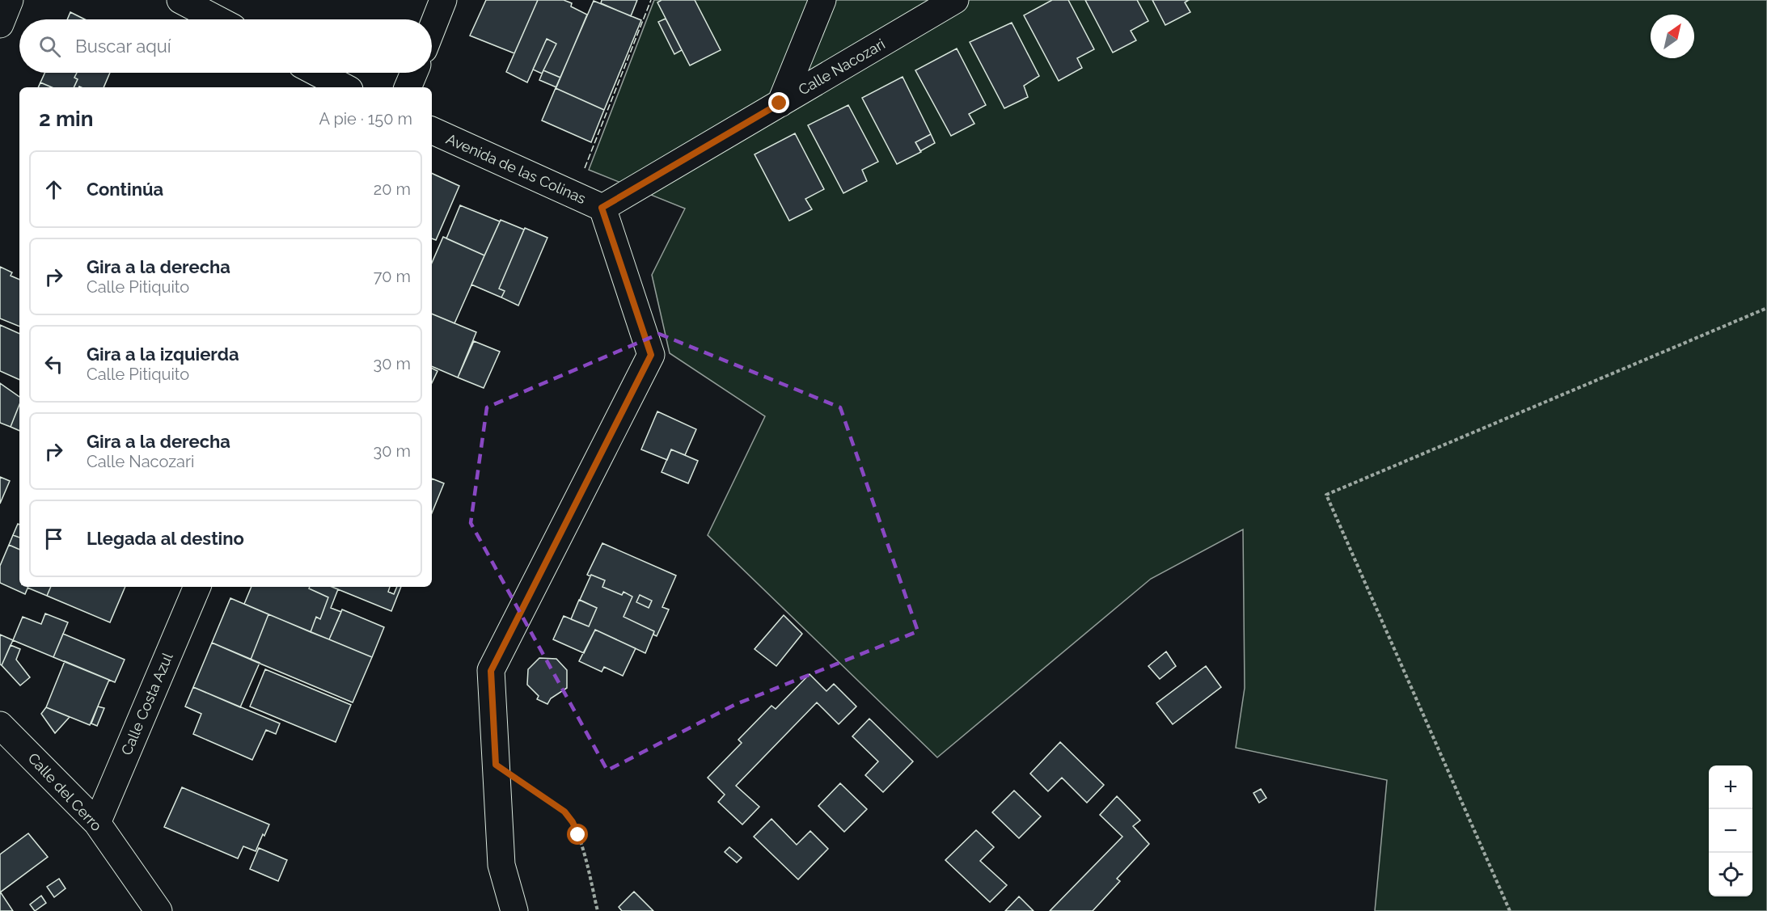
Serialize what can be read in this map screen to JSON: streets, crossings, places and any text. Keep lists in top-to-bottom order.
{
  "streets": {
    "street": [
      "Calle Nacozari",
      "Avenida de las Colinas",
      "Calle Costa Azul",
      "Calle del Cerro"
    ]
  },
  "crossings": [
    ["Calle Nacozari", "Avenida de las Colinas"],
    ["Calle Costa Azul", "Calle del Cerro"]
  ],
  "north": "top right",
  "page": {
    "search": "Buscar aquí",
    "heading": ["2 min", "A pie · 150 m"],
    "list": [
      ["Continúa", "20 m"],
      ["Gira a la derecha", "Calle Pitiquito", "70 m"],
      ["Gira a la izquierda", "Calle Pitiquito", "30 m"],
      ["Gira a la derecha", "Calle Nacozari", "30 m"],
      "Llegada al destino"
    ],
    "map_buttons": ["+", "−"]
  }
}
